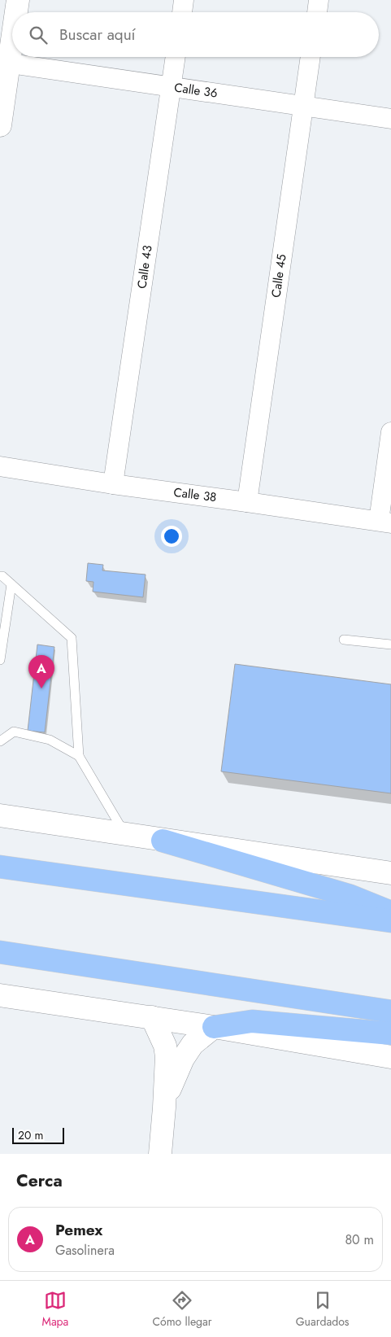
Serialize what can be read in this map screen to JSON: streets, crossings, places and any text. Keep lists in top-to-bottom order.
{
  "streets": {
    "street": [
      "Calle 36",
      "Calle 43",
      "Calle 45",
      "Calle 38"
    ]
  },
  "crossings": [
    ["Calle 36", "Calle 43"],
    ["Calle 36", "Calle 45"],
    ["Calle 43", "Calle 38"],
    ["Calle 45", "Calle 38"]
  ],
  "scale_bar": "20 m",
  "page": {
    "search": "Buscar aquí",
    "pins": "A",
    "scale": "20 m",
    "heading": "Cerca",
    "list": [
      {
        "mark": "A",
        "name": "Pemex",
        "note": "Gasolinera",
        "value": "80 m"
      }
    ],
    "nav": ["Mapa", "Cómo llegar", "Guardados"]
  }
}
